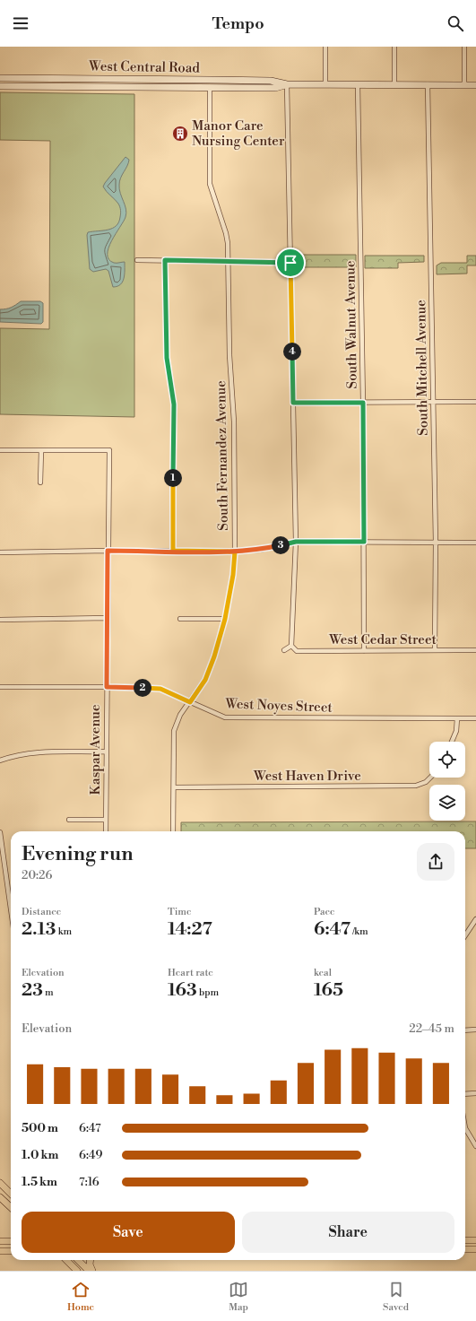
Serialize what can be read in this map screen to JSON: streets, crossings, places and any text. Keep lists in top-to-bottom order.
{
  "streets": {
    "main road": ["West Central Road"],
    "street": [
      "South Walnut Avenue",
      "South Mitchell Avenue",
      "South Fernandez Avenue",
      "West Cedar Street",
      "West Noyes Street",
      "Kaspar Avenue",
      "West Haven Drive"
    ]
  },
  "crossings": [
    ["West Central Road", "South Walnut Avenue"],
    ["West Central Road", "South Mitchell Avenue"],
    ["West Central Road", "South Fernandez Avenue"],
    ["South Walnut Avenue", "West Cedar Street"],
    ["South Mitchell Avenue", "West Cedar Street"],
    ["South Fernandez Avenue", "West Noyes Street"],
    ["South Fernandez Avenue", "West Haven Drive"],
    ["West Noyes Street", "Kaspar Avenue"]
  ],
  "places": {
    "building": ["Manor Care Nursing Center"]
  },
  "page": {
    "header": "Tempo",
    "pins": [
      "4",
      "1",
      "3",
      "2"
    ],
    "heading": ["Evening run", "20:26"],
    "stats": [
      ["Distance", "2.13 km"],
      ["Time", "14:27"],
      ["Pace", "6:47 /km"],
      ["Elevation", "23 m"],
      ["Heart rate", "163 bpm"],
      ["kcal", "165"]
    ],
    "chart": ["Elevation", "22–45 m"],
    "list": [
      {
        "name": "500 m",
        "note": "6:47"
      },
      {
        "name": "1.0 km",
        "note": "6:49"
      },
      {
        "name": "1.5 km",
        "note": "7:16"
      }
    ],
    "buttons": ["Save", "Share"],
    "tabs": ["Home", "Map", "Saved"]
  }
}
